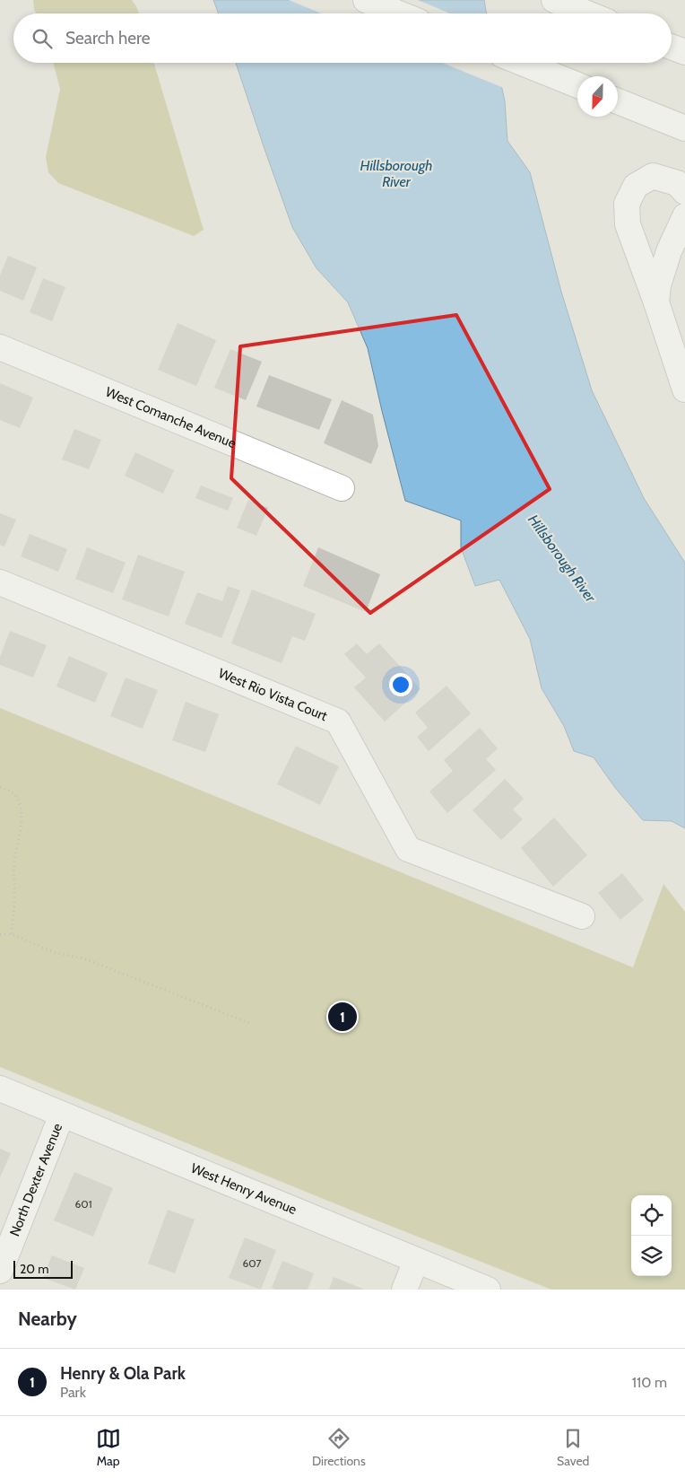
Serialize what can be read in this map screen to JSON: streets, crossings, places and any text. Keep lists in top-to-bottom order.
{
  "streets": {
    "street": [
      "West Comanche Avenue",
      "West Rio Vista Court",
      "North Dexter Avenue",
      "West Henry Avenue"
    ]
  },
  "crossings": [
    ["North Dexter Avenue", "West Henry Avenue"]
  ],
  "water": ["Hillsborough River"],
  "house_numbers": ["601", "607"],
  "scale_bar": "20 m",
  "north": "bottom",
  "page": {
    "search": "Search here",
    "pins": "1",
    "scale": "20 m",
    "heading": "Nearby",
    "list": [
      {
        "mark": "1",
        "name": "Henry & Ola Park",
        "note": "Park",
        "value": "110 m"
      }
    ],
    "nav": ["Map", "Directions", "Saved"]
  }
}
